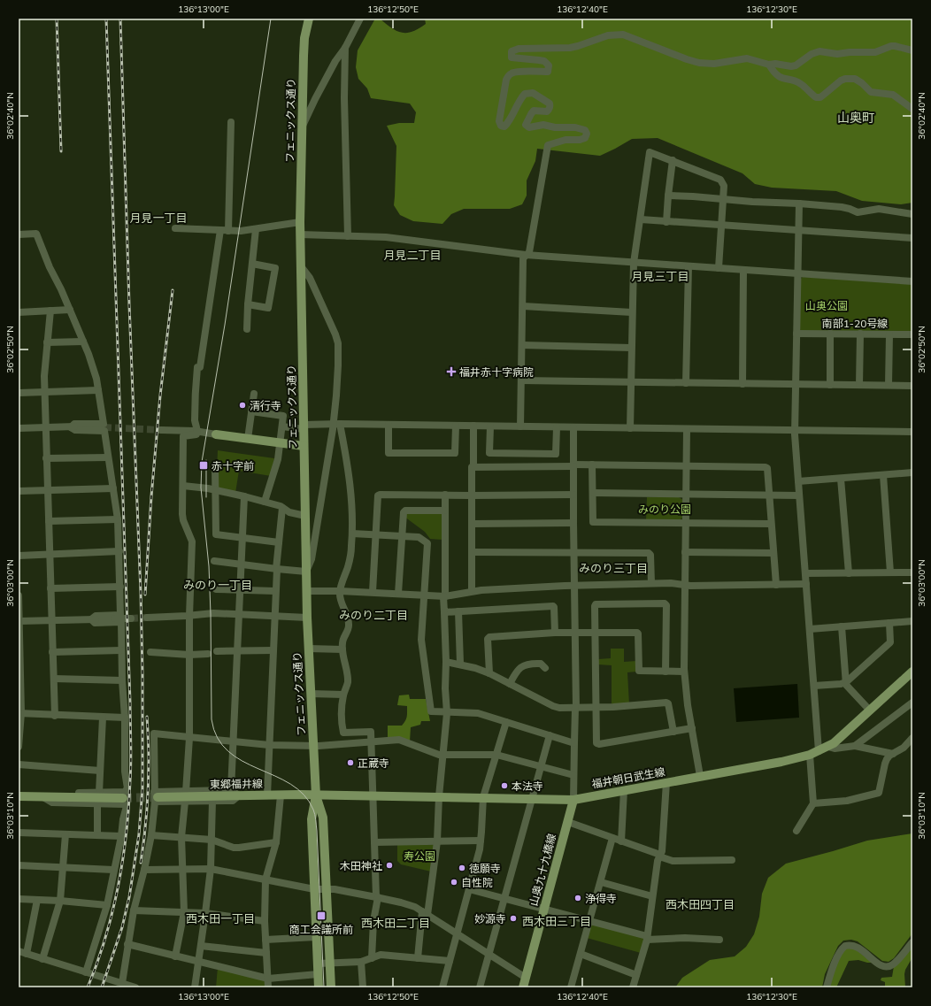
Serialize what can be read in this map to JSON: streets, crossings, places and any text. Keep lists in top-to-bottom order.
{
  "streets": {
    "main road": [
      "フェニックス通り",
      "福井朝日武生線",
      "東郷福井線",
      "山奥九十九橋線"
    ],
    "street": ["南部1-20号線"]
  },
  "crossings": [
    ["フェニックス通り", "福井朝日武生線"],
    ["フェニックス通り", "東郷福井線"],
    ["福井朝日武生線", "東郷福井線"],
    ["福井朝日武生線", "山奥九十九橋線"]
  ],
  "districts": [
    "山奥町",
    "月見一丁目",
    "月見二丁目",
    "月見三丁目",
    "みのり三丁目",
    "みのり一丁目",
    "みのり二丁目",
    "西木田四丁目",
    "西木田一丁目",
    "西木田三丁目",
    "西木田二丁目"
  ],
  "parks": ["山奥公園", "みのり公園", "寿公園"],
  "places": {
    "health": ["福井赤十字病院"],
    "other": [
      "清行寺",
      "正蔵寺",
      "本法寺",
      "木田神社",
      "徳願寺",
      "自性院",
      "浄得寺",
      "妙源寺"
    ],
    "transit": ["赤十字前", "商工会議所前"]
  },
  "coordinates": [
    "136°13'00\"E",
    "136°12'50\"E",
    "136°12'40\"E",
    "136°12'30\"E",
    "36°02'40\"N",
    "36°02'50\"N",
    "36°03'00\"N",
    "36°03'10\"N"
  ]
}
